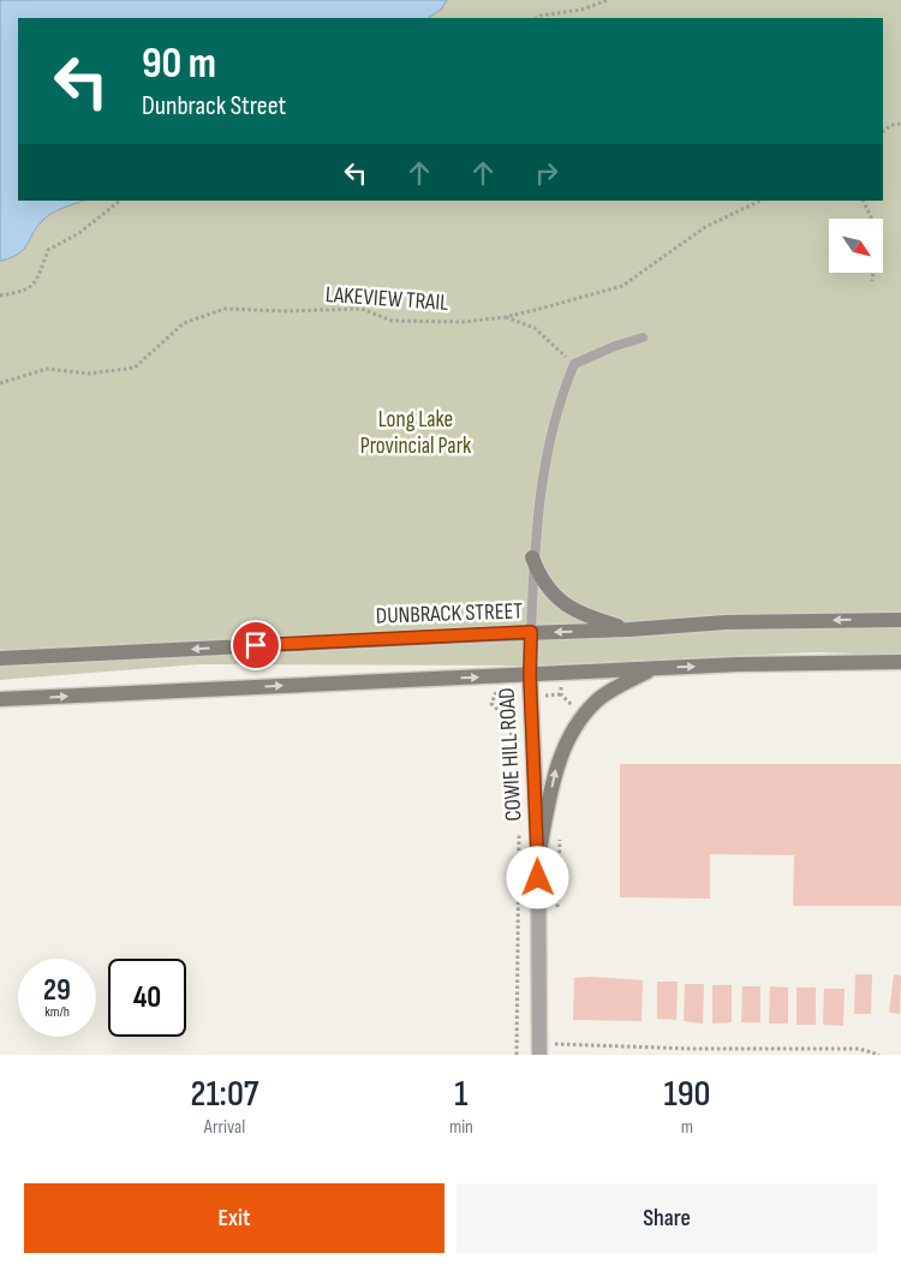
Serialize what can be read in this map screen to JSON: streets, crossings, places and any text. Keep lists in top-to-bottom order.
{
  "streets": {
    "main road": ["DUNBRACK STREET"],
    "street": ["COWIE HILL ROAD"],
    "path": ["LAKEVIEW TRAIL"]
  },
  "crossings": [
    ["DUNBRACK STREET", "COWIE HILL ROAD"]
  ],
  "parks": ["Long Lake Provincial Park"],
  "north": "bottom right",
  "page": {
    "turn": ["90 m", "Dunbrack Street"],
    "speed": "29 km/h",
    "limit": "40",
    "eta": [
      "21:07",
      "Arrival",
      "1",
      "min",
      "190",
      "m"
    ],
    "buttons": ["Exit", "Share"]
  }
}
